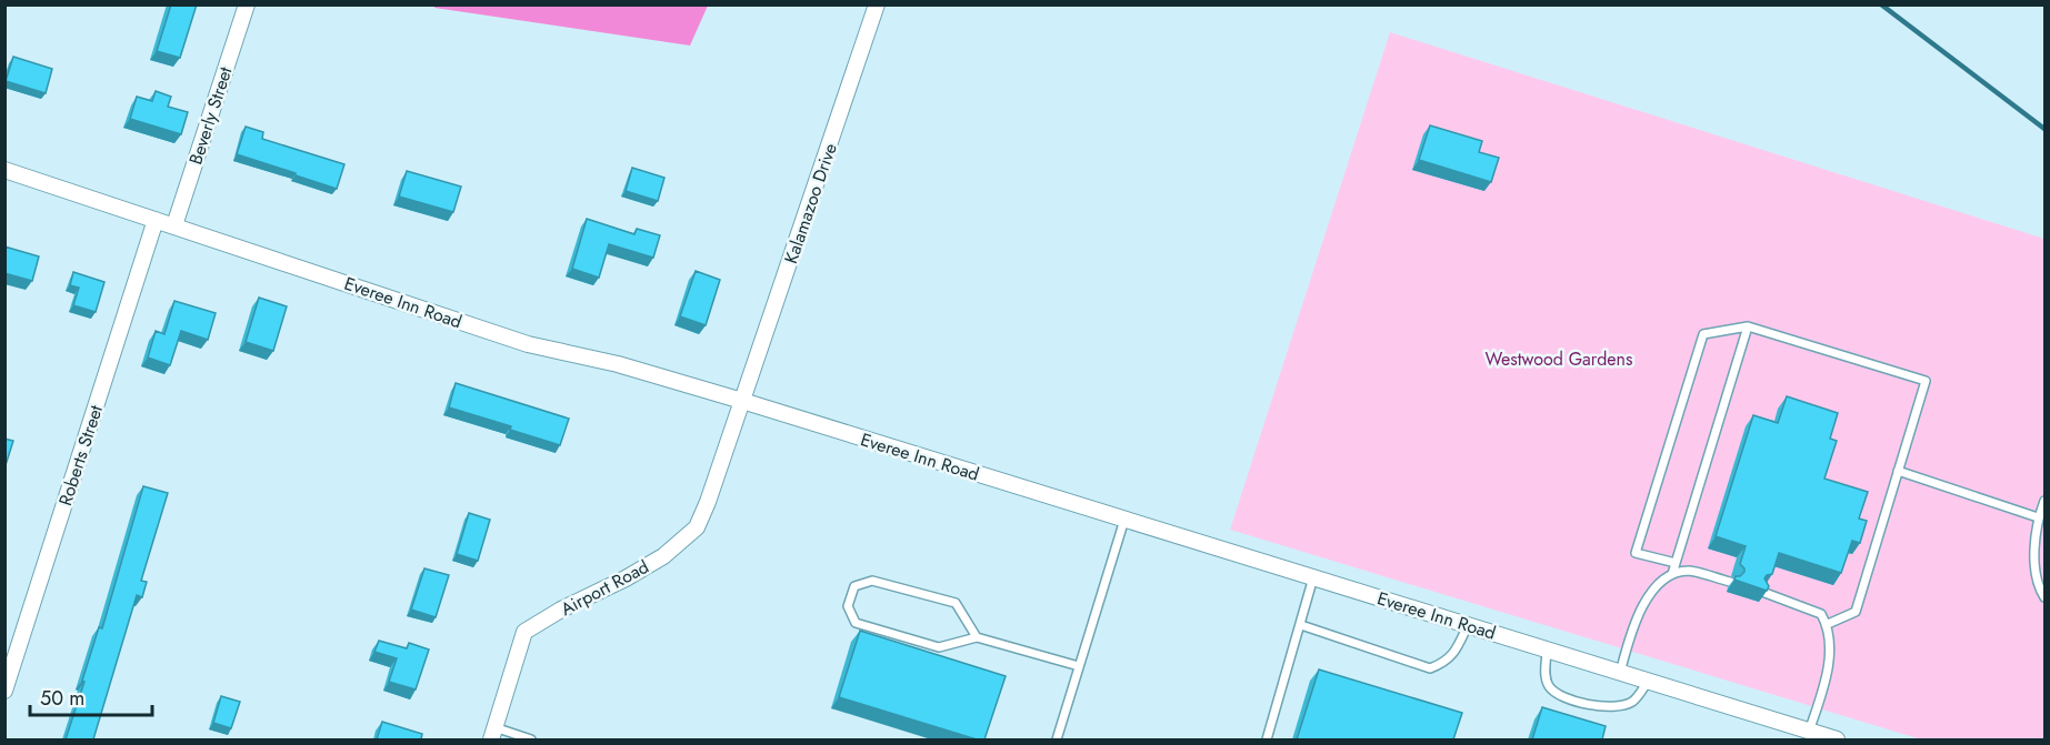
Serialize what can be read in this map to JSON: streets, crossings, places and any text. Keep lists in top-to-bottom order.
{
  "streets": {
    "street": [
      "Beverly Street",
      "Kalamazoo Drive",
      "Everee Inn Road",
      "Roberts Street",
      "Airport Road"
    ]
  },
  "crossings": [
    ["Beverly Street", "Everee Inn Road"],
    ["Kalamazoo Drive", "Everee Inn Road"],
    ["Kalamazoo Drive", "Airport Road"],
    ["Everee Inn Road", "Roberts Street"],
    ["Everee Inn Road", "Airport Road"]
  ],
  "parks": ["Westwood Gardens"],
  "scale_bar": "50 m"
}
